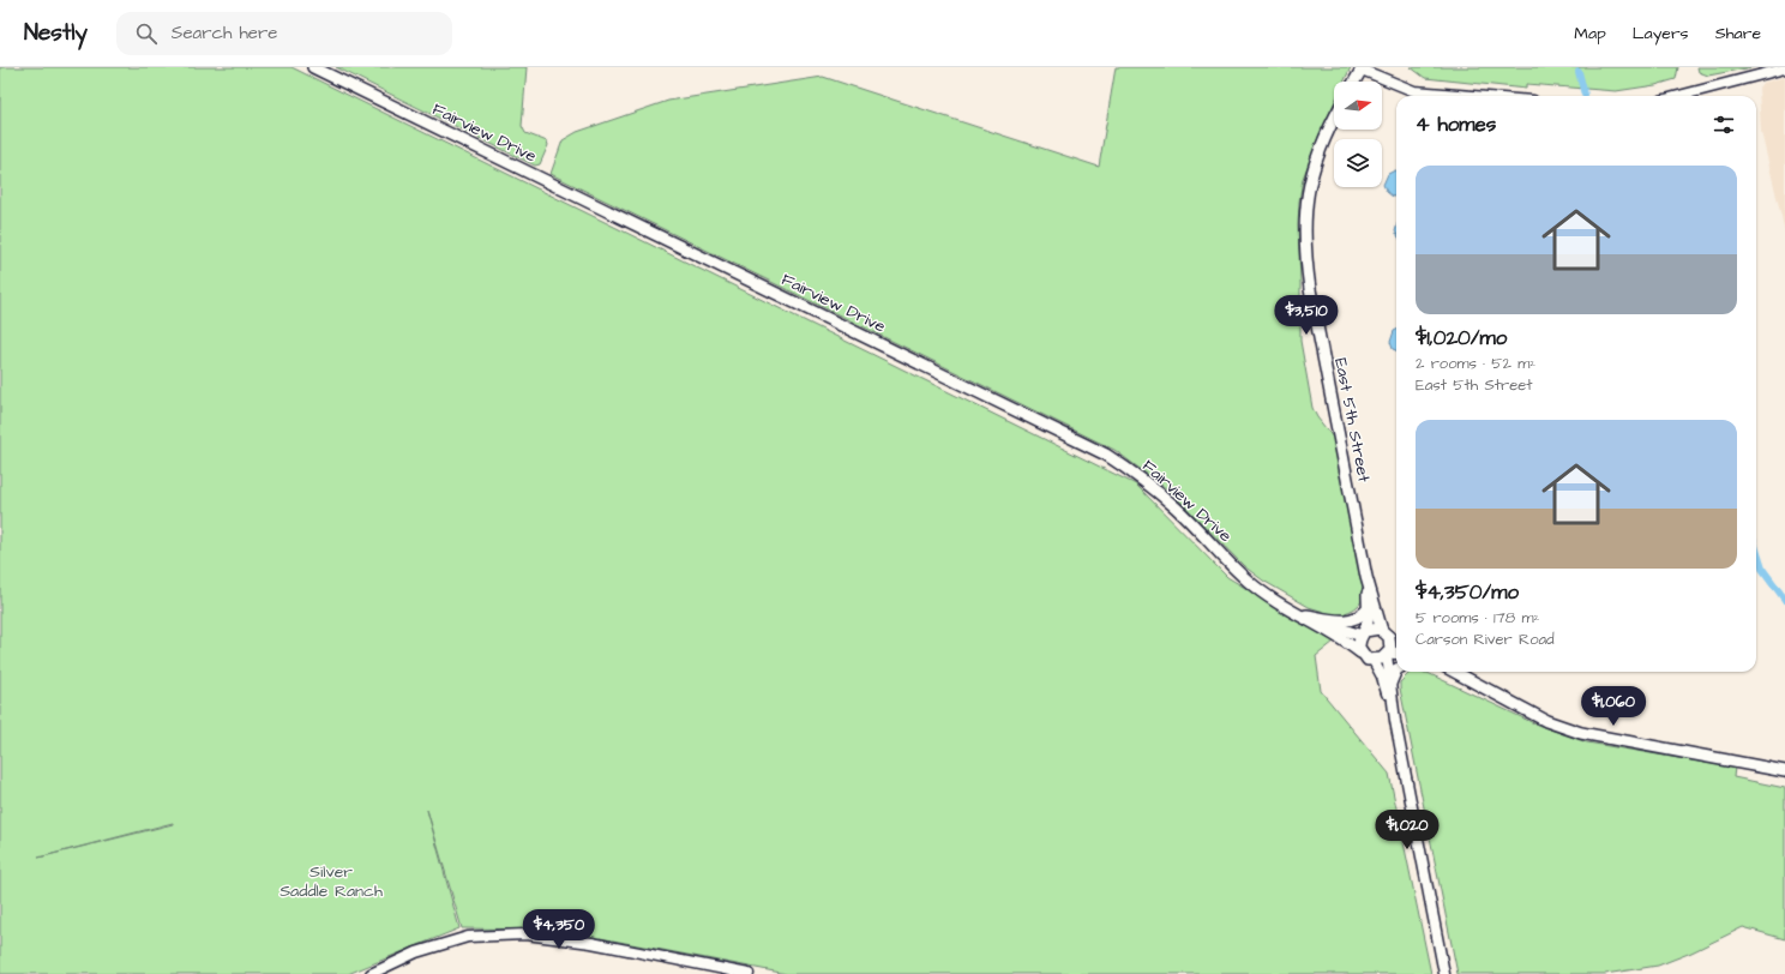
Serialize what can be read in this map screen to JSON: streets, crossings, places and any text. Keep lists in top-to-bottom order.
{
  "streets": {
    "main road": ["Fairview Drive", "East 5th Street"]
  },
  "crossings": [
    ["Fairview Drive", "East 5th Street"]
  ],
  "parks": ["Silver Saddle Ranch"],
  "north": "right",
  "page": {
    "header": "Nestly",
    "search": "Search here",
    "nav": ["Map", "Layers", "Share"],
    "heading": "4 homes",
    "list": [
      {
        "name": "$1,020/mo",
        "note": "2 rooms · 52 m² · East 5th Street"
      },
      {
        "name": "$4,350/mo",
        "note": "5 rooms · 178 m² · Carson River Road"
      }
    ],
    "price": [
      "$3,510",
      "$1,060",
      "$1,020",
      "$4,350"
    ]
  }
}
